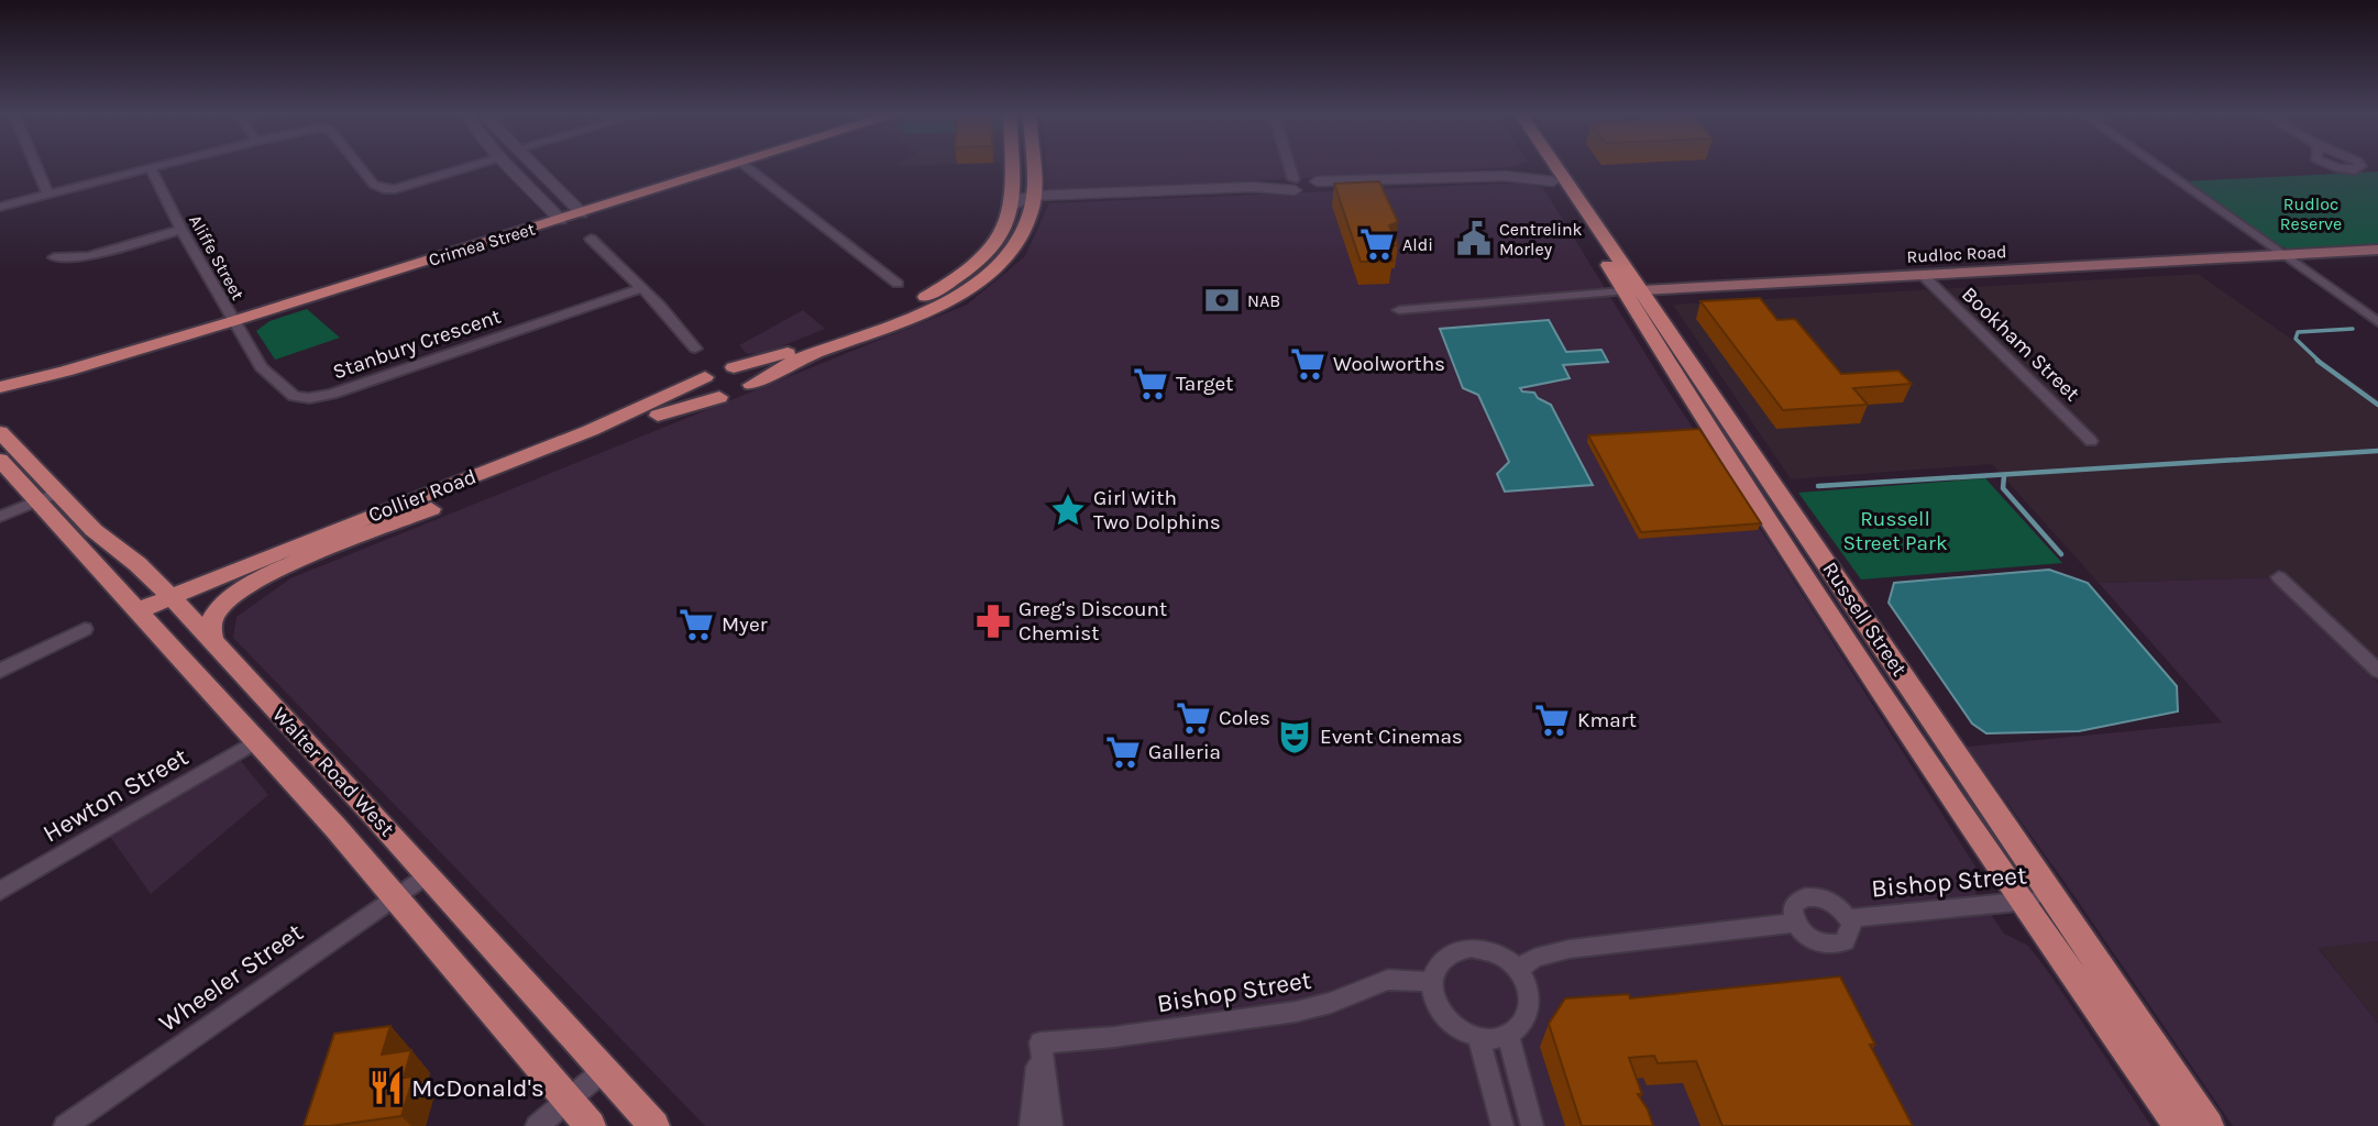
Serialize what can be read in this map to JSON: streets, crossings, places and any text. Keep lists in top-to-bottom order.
{
  "streets": {
    "main road": [
      "Crimea Street",
      "Rudloc Road",
      "Collier Road",
      "Russell Street",
      "Walter Road West"
    ],
    "street": [
      "Aliffe Street",
      "Stanbury Crescent",
      "Bookham Street",
      "Hewton Street",
      "Bishop Street",
      "Wheeler Street"
    ]
  },
  "crossings": [
    ["Crimea Street", "Aliffe Street"],
    ["Crimea Street", "Stanbury Crescent"],
    ["Rudloc Road", "Bookham Street"],
    ["Rudloc Road", "Russell Street"],
    ["Aliffe Street", "Stanbury Crescent"],
    ["Collier Road", "Walter Road West"],
    ["Russell Street", "Bishop Street"],
    ["Walter Road West", "Hewton Street"],
    ["Walter Road West", "Wheeler Street"]
  ],
  "parks": ["Rudloc Reserve", "Russell Street Park"],
  "places": {
    "public building": ["Centrelink Morley"],
    "supermarket": [
      "Aldi",
      "Woolworths",
      "Target",
      "Myer",
      "Coles",
      "Kmart",
      "Galleria"
    ],
    "bank": ["NAB"],
    "place": ["Girl With Two Dolphins"],
    "pharmacy": ["Greg's Discount Chemist"],
    "theatre": ["Event Cinemas"],
    "restaurant": ["McDonald's"]
  }
}
